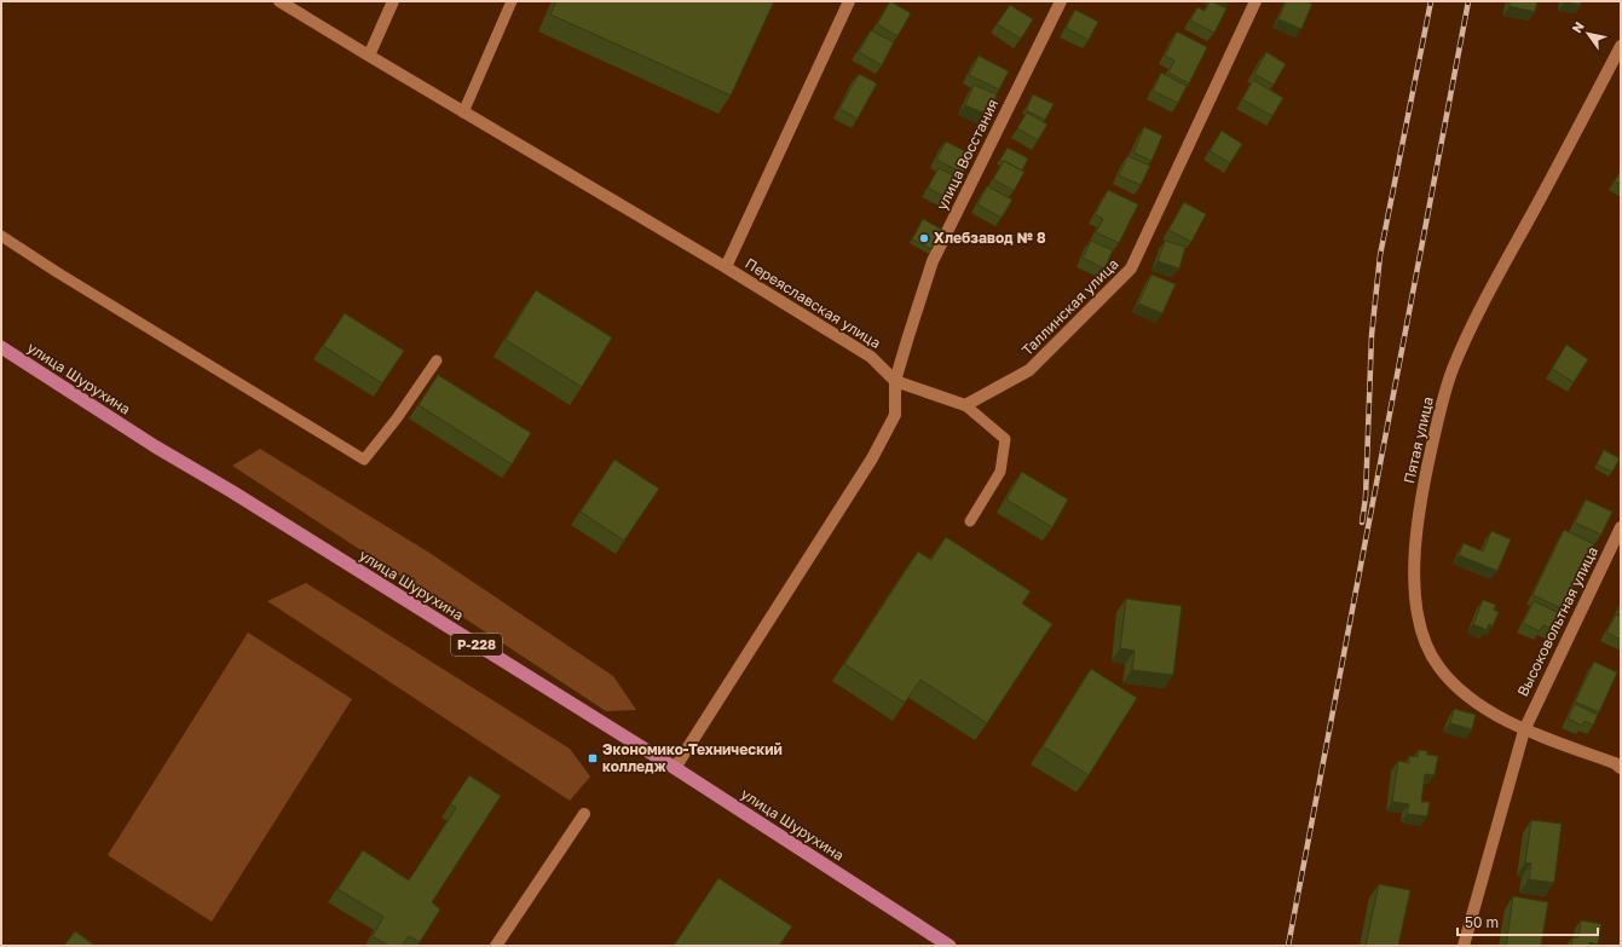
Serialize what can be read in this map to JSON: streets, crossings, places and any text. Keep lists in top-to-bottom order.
{
  "streets": {
    "highway": ["улица Шурухина", "Р-228"],
    "street": [
      "улица Восстания",
      "Переяславская улица",
      "Таллинская улица",
      "Пятая улица",
      "Высоковольтная улица"
    ]
  },
  "crossings": [
    ["улица Восстания", "Переяславская улица"],
    ["Пятая улица", "Высоковольтная улица"]
  ],
  "places": {
    "other": ["Хлебзавод № 8"],
    "transit": ["Экономико-Технический колледж"]
  },
  "scale_bar": "50 m",
  "north": "top left"
}
